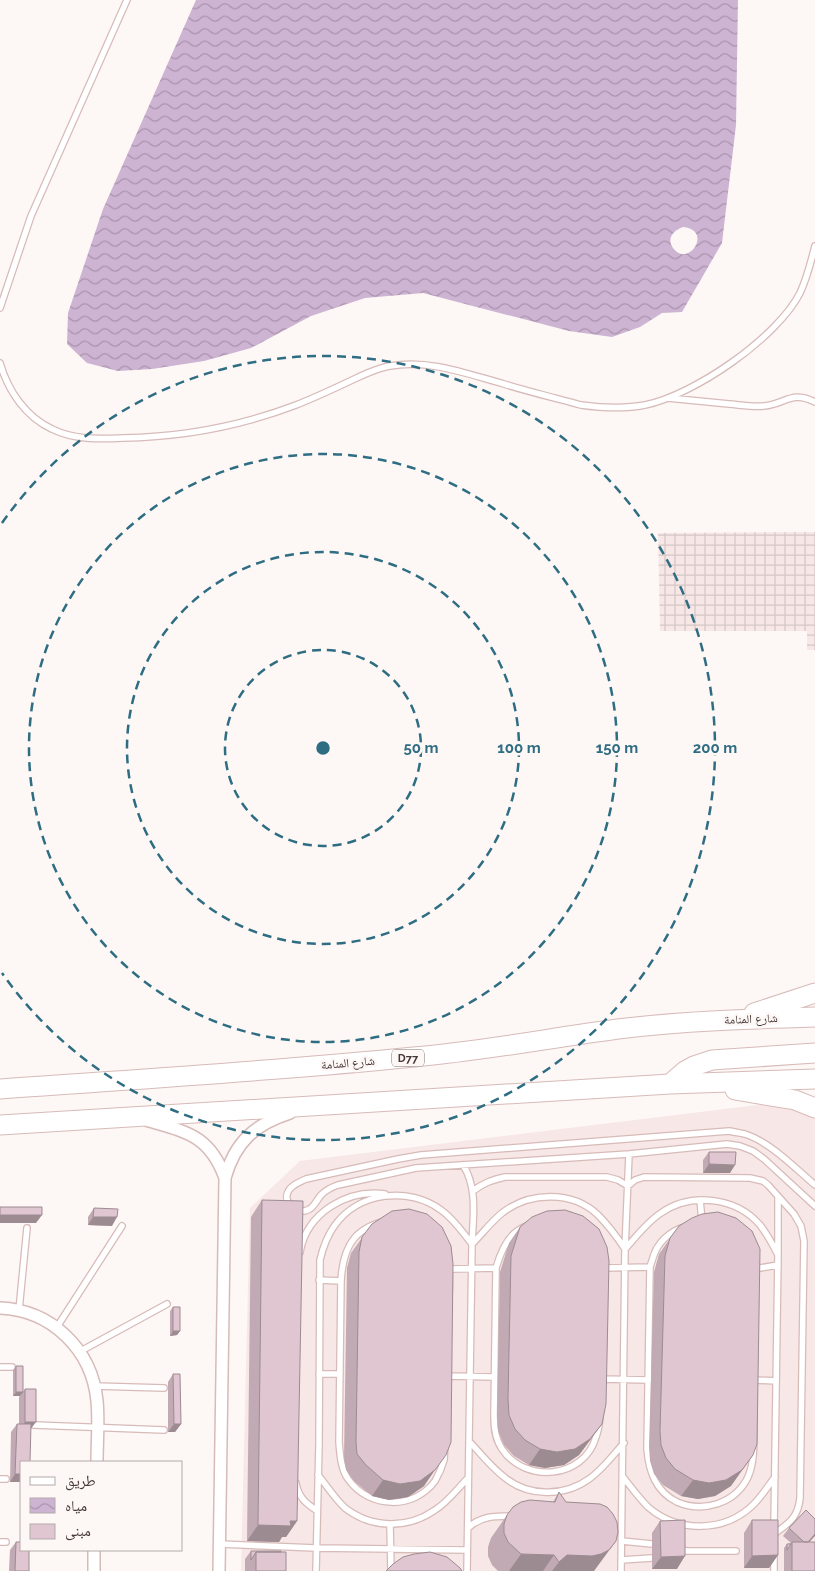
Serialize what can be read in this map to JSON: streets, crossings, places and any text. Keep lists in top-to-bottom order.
{
  "streets": {
    "main road": ["شارع المنامة", "D77"]
  },
  "legend": ["طريق", "مياه", "مبنى"],
  "rings": [
    "50 m",
    "100 m",
    "150 m",
    "200 m"
  ]
}
